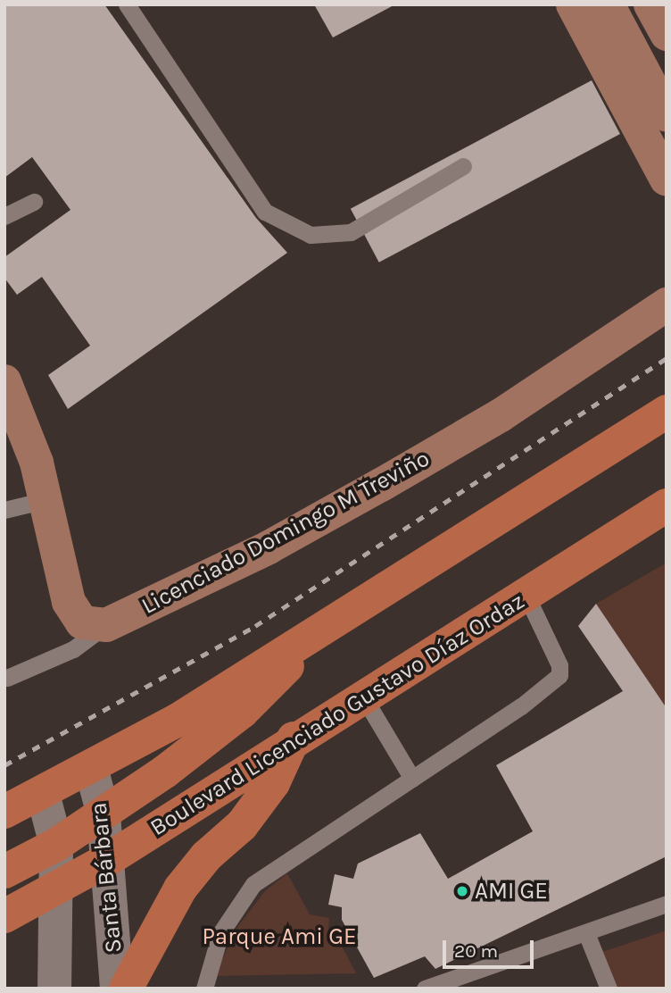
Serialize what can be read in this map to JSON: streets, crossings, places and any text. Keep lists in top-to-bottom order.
{
  "streets": {
    "main road": ["Licenciado Domingo M Treviño", "Boulevard Licenciado Gustavo Díaz Ordaz"],
    "street": ["Santa Bárbara"]
  },
  "crossings": [
    ["Boulevard Licenciado Gustavo Díaz Ordaz", "Santa Bárbara"]
  ],
  "parks": ["Parque Ami GE"],
  "places": ["AMI GE"],
  "scale_bar": "20 m"
}
